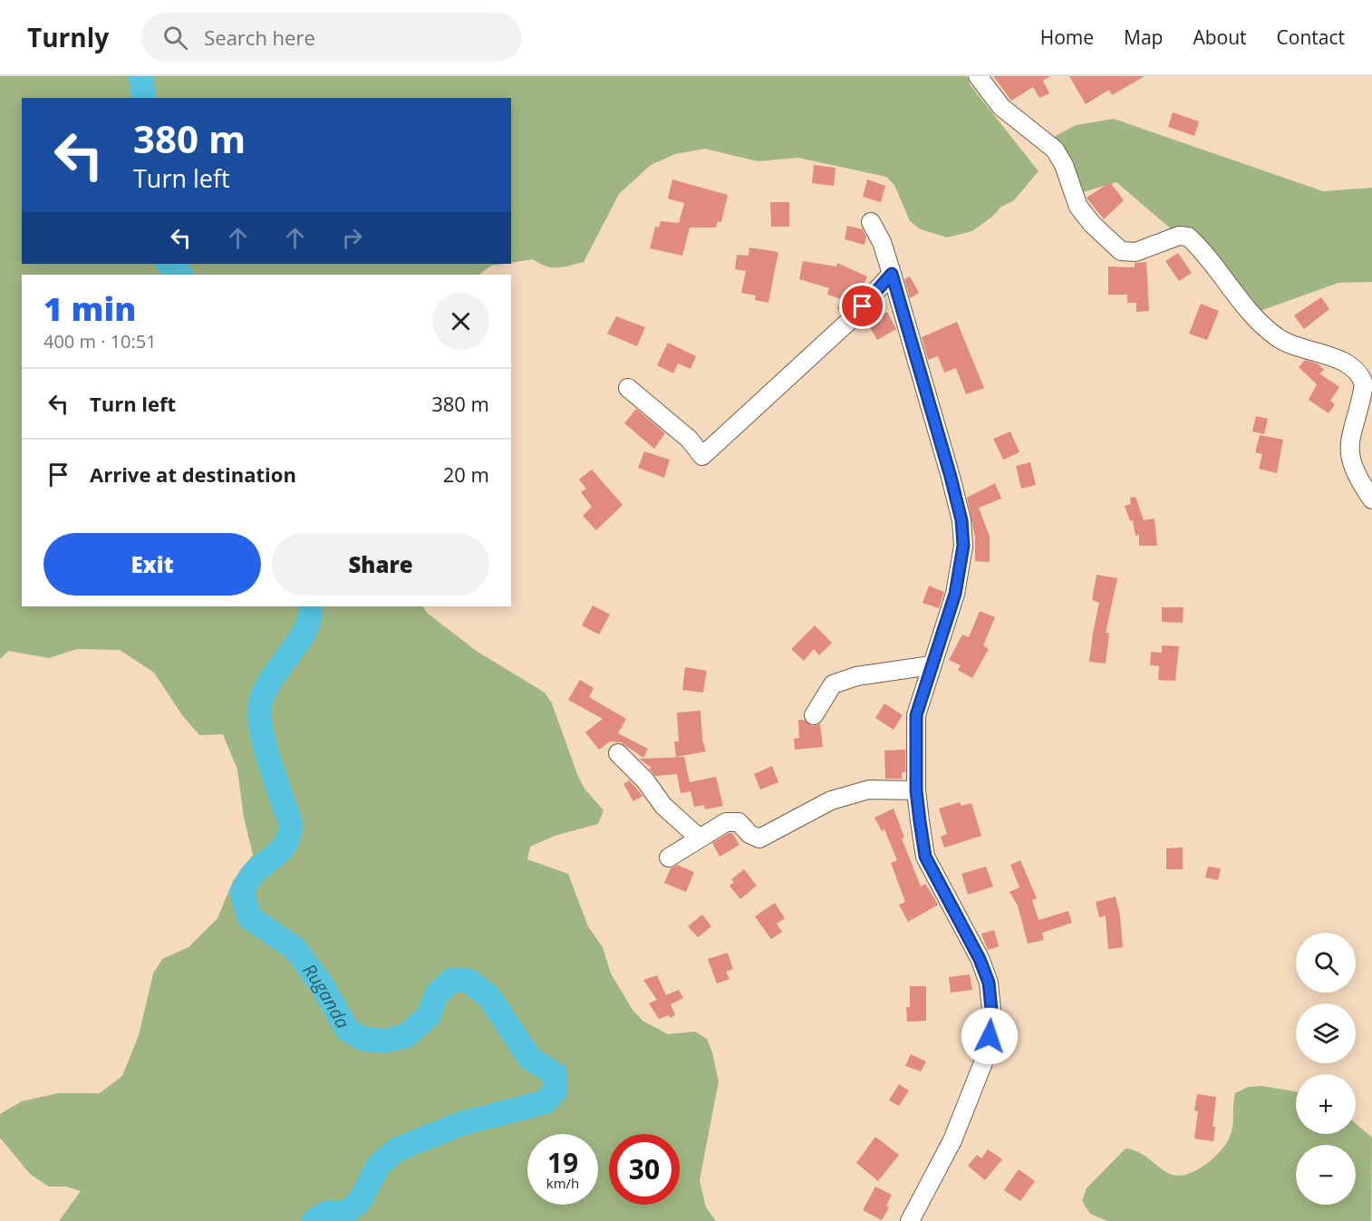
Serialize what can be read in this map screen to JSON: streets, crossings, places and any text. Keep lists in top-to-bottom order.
{
  "water": ["Ruganda"],
  "page": {
    "header": "Turnly",
    "search": "Search here",
    "nav": [
      "Home",
      "Map",
      "About",
      "Contact"
    ],
    "turn": ["380 m", "Turn left"],
    "heading": ["1 min", "400 m · 10:51"],
    "list": [
      {
        "name": "Turn left",
        "value": "380 m"
      },
      {
        "name": "Arrive at destination",
        "value": "20 m"
      }
    ],
    "buttons": ["Exit", "Share"],
    "map_buttons": ["+", "−"],
    "speed": "19 km/h",
    "limit": "30"
  }
}
